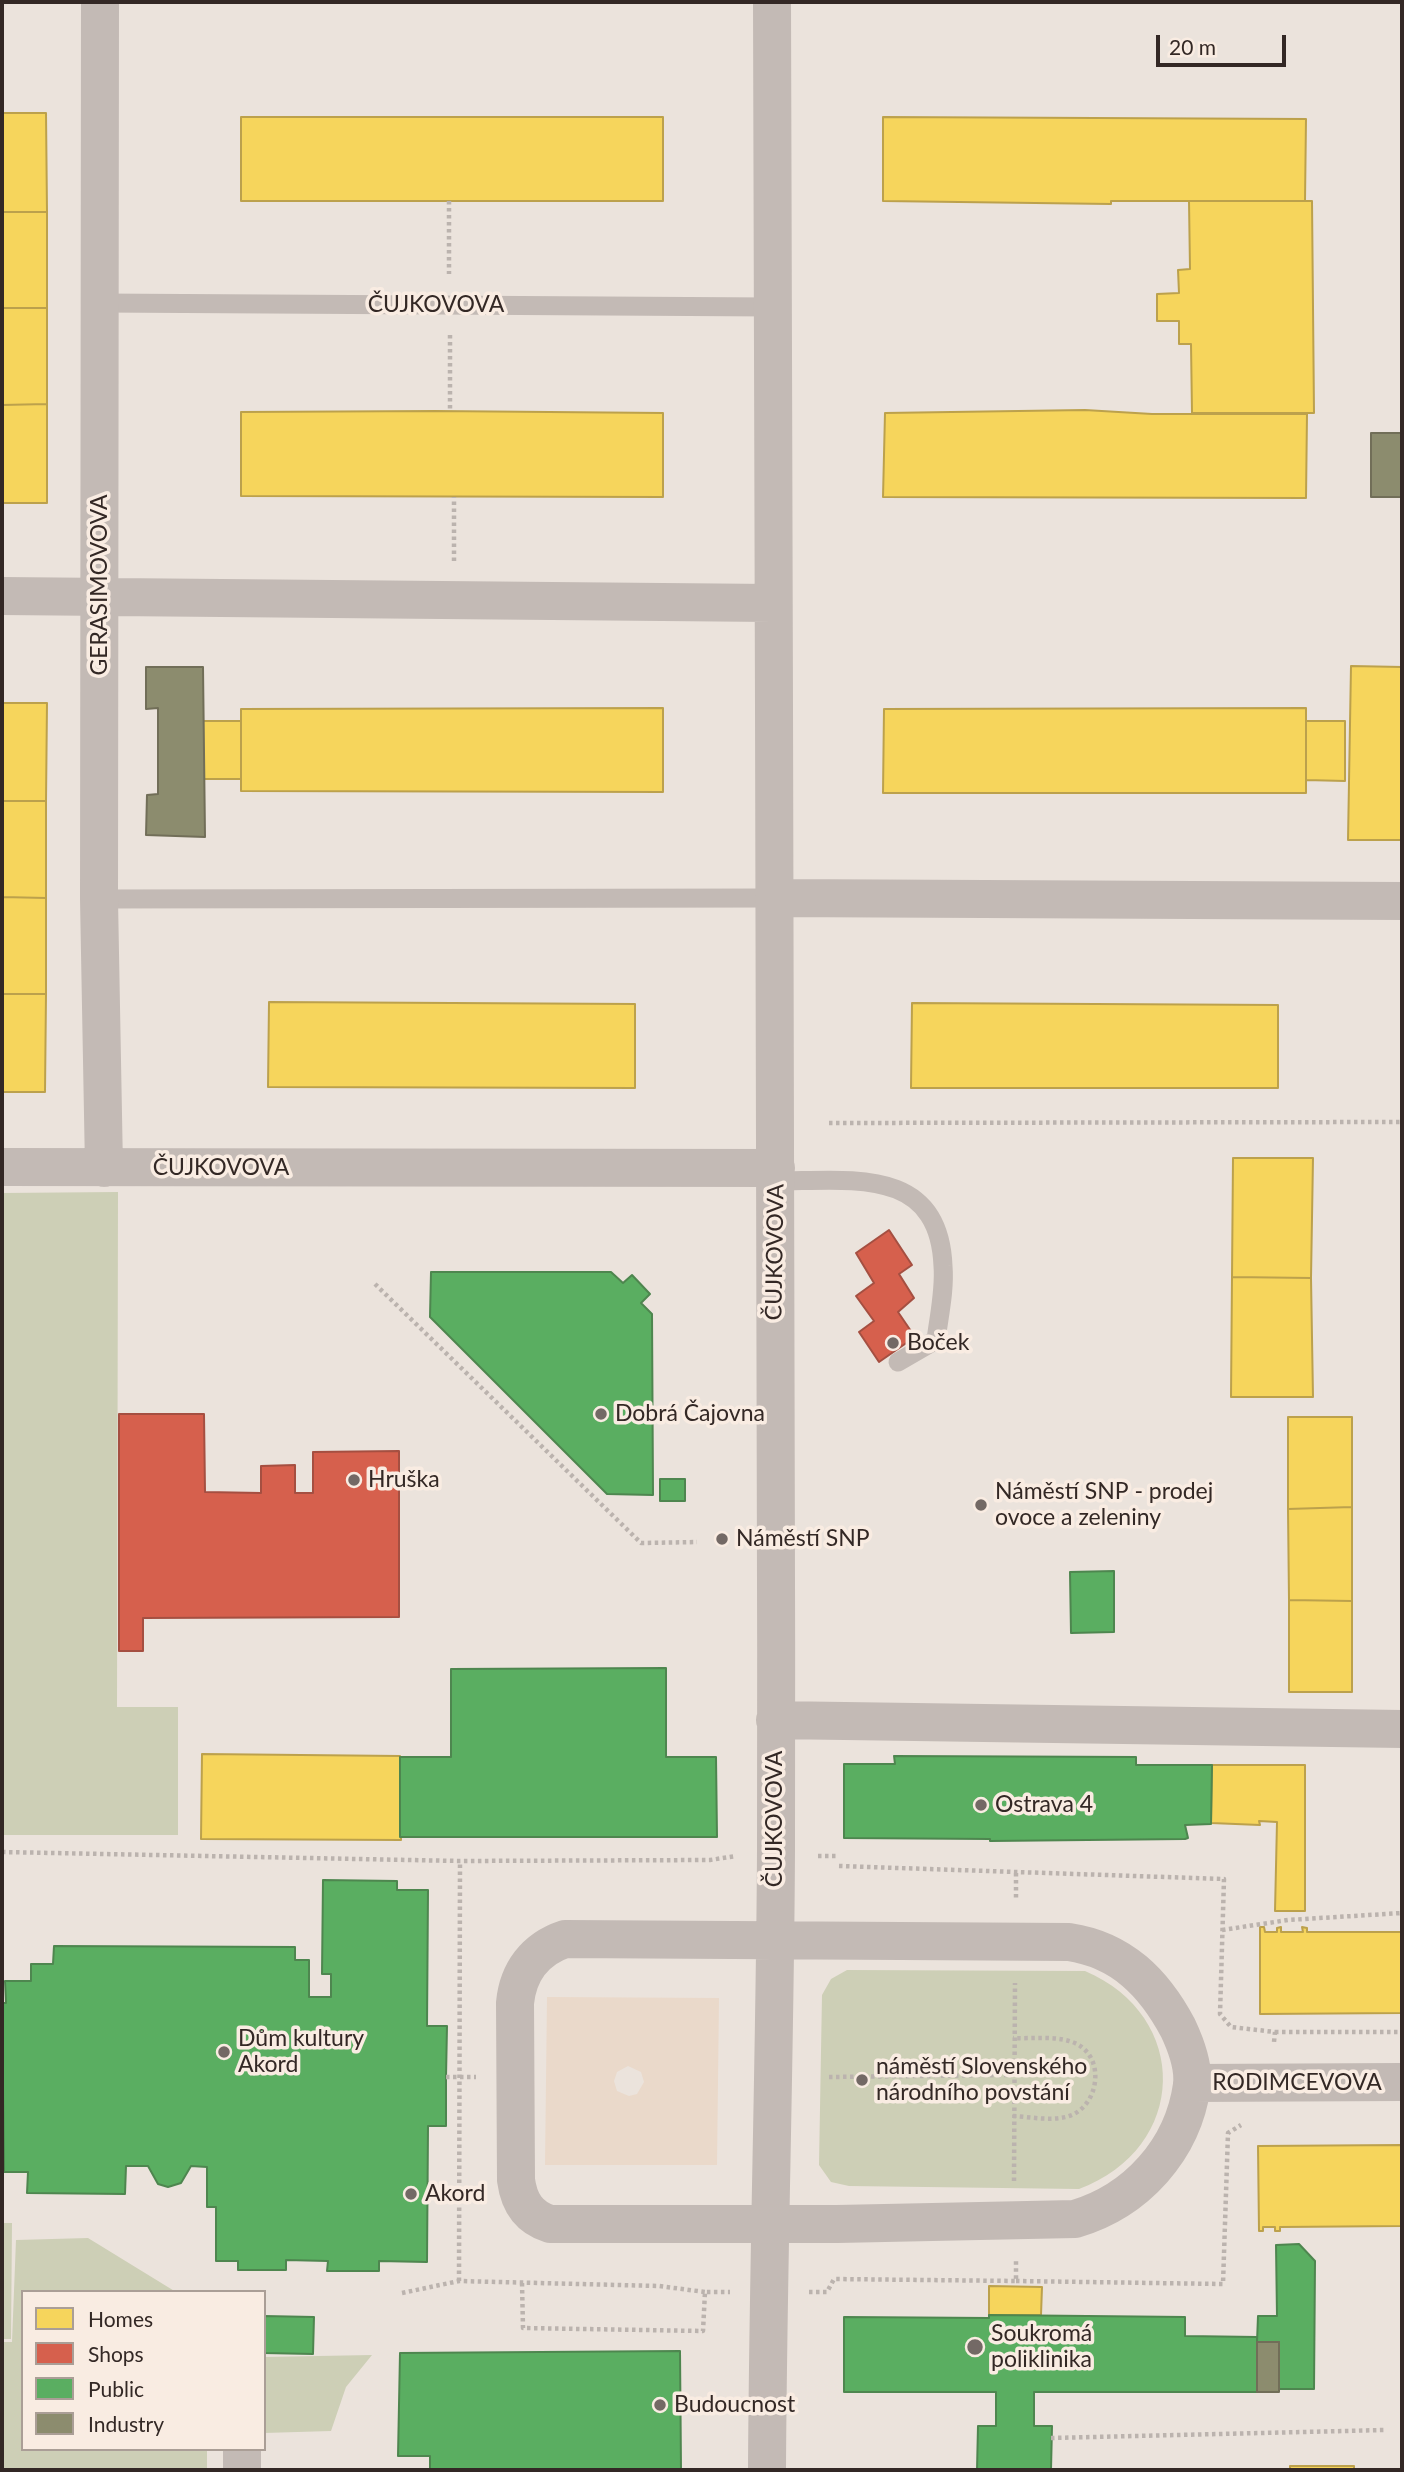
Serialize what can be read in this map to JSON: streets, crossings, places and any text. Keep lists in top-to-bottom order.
{
  "streets": {
    "street": ["ČUJKOVOVA", "GERASIMOVOVA", "RODIMCEVOVA"]
  },
  "crossings": [
    ["ČUJKOVOVA", "GERASIMOVOVA"]
  ],
  "places": [
    "Boček",
    "Dobrá Čajovna",
    "Hruška",
    "Náměstí SNP - prodej ovoce a zeleniny",
    "Náměstí SNP",
    "Ostrava 4",
    "Dům kultury Akord",
    "náměstí Slovenského národního povstání",
    "Akord",
    "Soukromá poliklinika",
    "Budoucnost"
  ],
  "legend": [
    "Homes",
    "Shops",
    "Public",
    "Industry"
  ],
  "scale_bar": "20 m"
}
